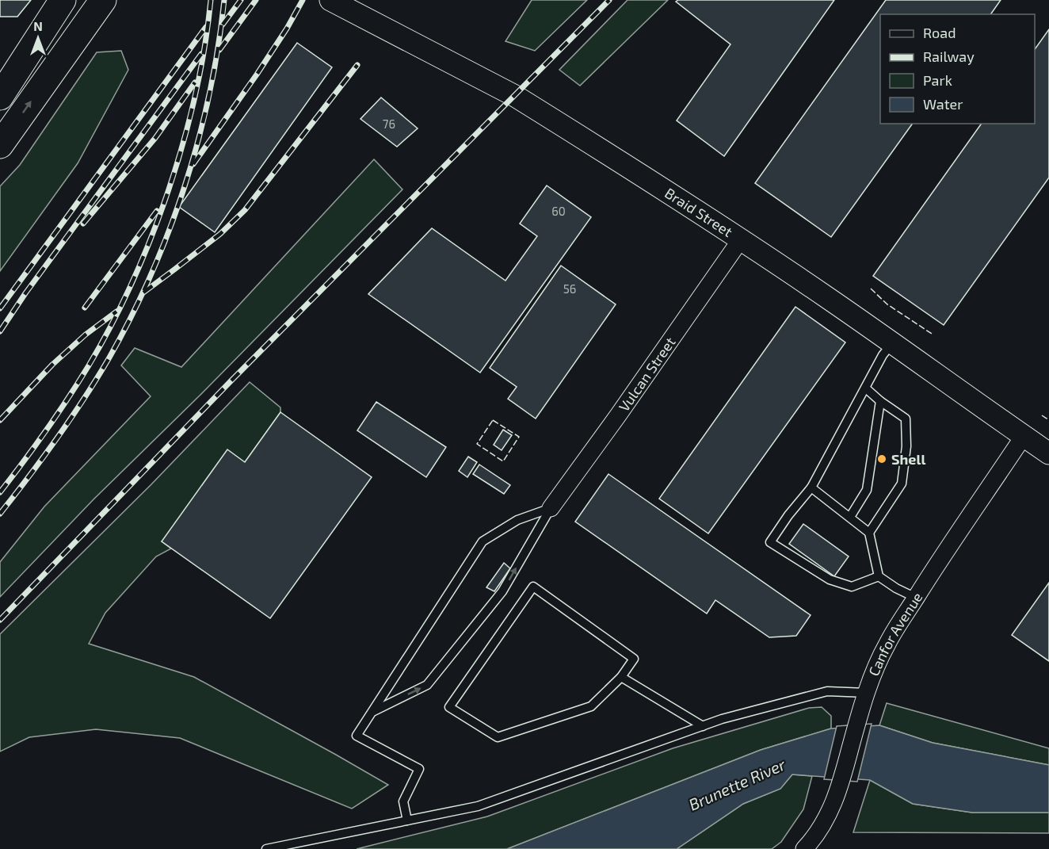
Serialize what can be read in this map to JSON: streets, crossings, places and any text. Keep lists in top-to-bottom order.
{
  "streets": {
    "street": ["Braid Street", "Vulcan Street", "Canfor Avenue"]
  },
  "crossings": [
    ["Braid Street", "Vulcan Street"],
    ["Braid Street", "Canfor Avenue"]
  ],
  "water": ["Brunette River"],
  "places": ["Shell"],
  "house_numbers": ["76", "60", "56"],
  "legend": [
    "Road",
    "Railway",
    "Park",
    "Water"
  ],
  "north": "top"
}
